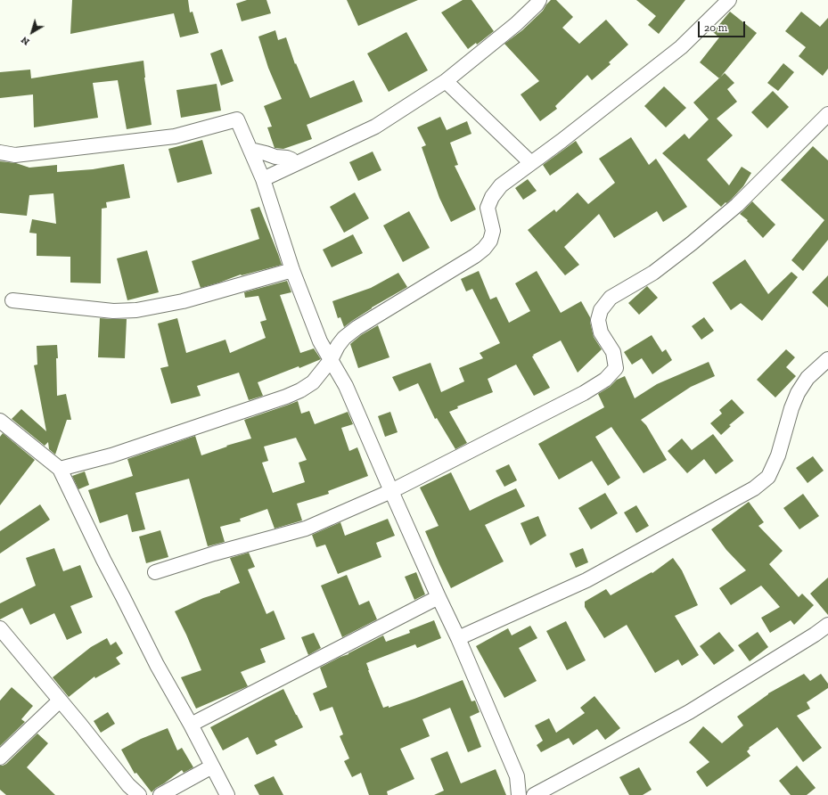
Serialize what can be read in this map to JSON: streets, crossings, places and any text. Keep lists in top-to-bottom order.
{
  "scale_bar": "20 m",
  "north": "bottom left"
}
